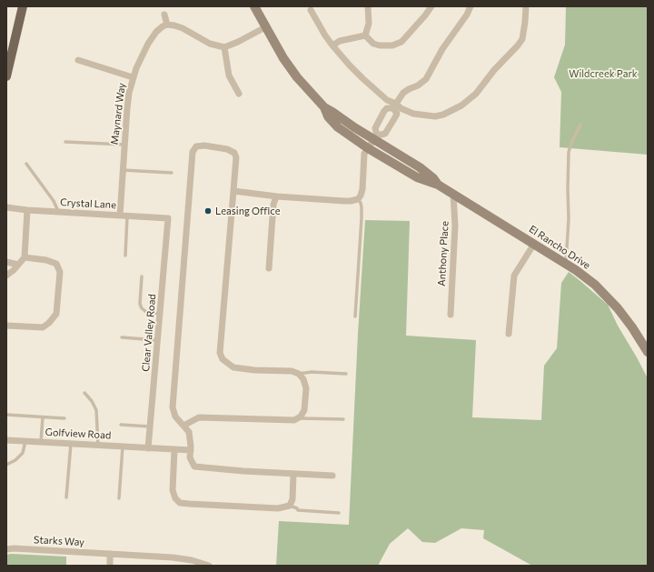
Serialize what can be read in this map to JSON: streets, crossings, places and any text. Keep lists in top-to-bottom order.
{
  "streets": {
    "main road": ["El Rancho Drive"],
    "street": [
      "Maynard Way",
      "Crystal Lane",
      "Anthony Place",
      "Clear Valley Road",
      "Golfview Road",
      "Starks Way"
    ]
  },
  "crossings": [
    ["Maynard Way", "Crystal Lane"],
    ["Crystal Lane", "Clear Valley Road"],
    ["El Rancho Drive", "Anthony Place"],
    ["Clear Valley Road", "Golfview Road"]
  ],
  "parks": ["Wildcreek Park"],
  "places": ["Leasing Office"]
}
